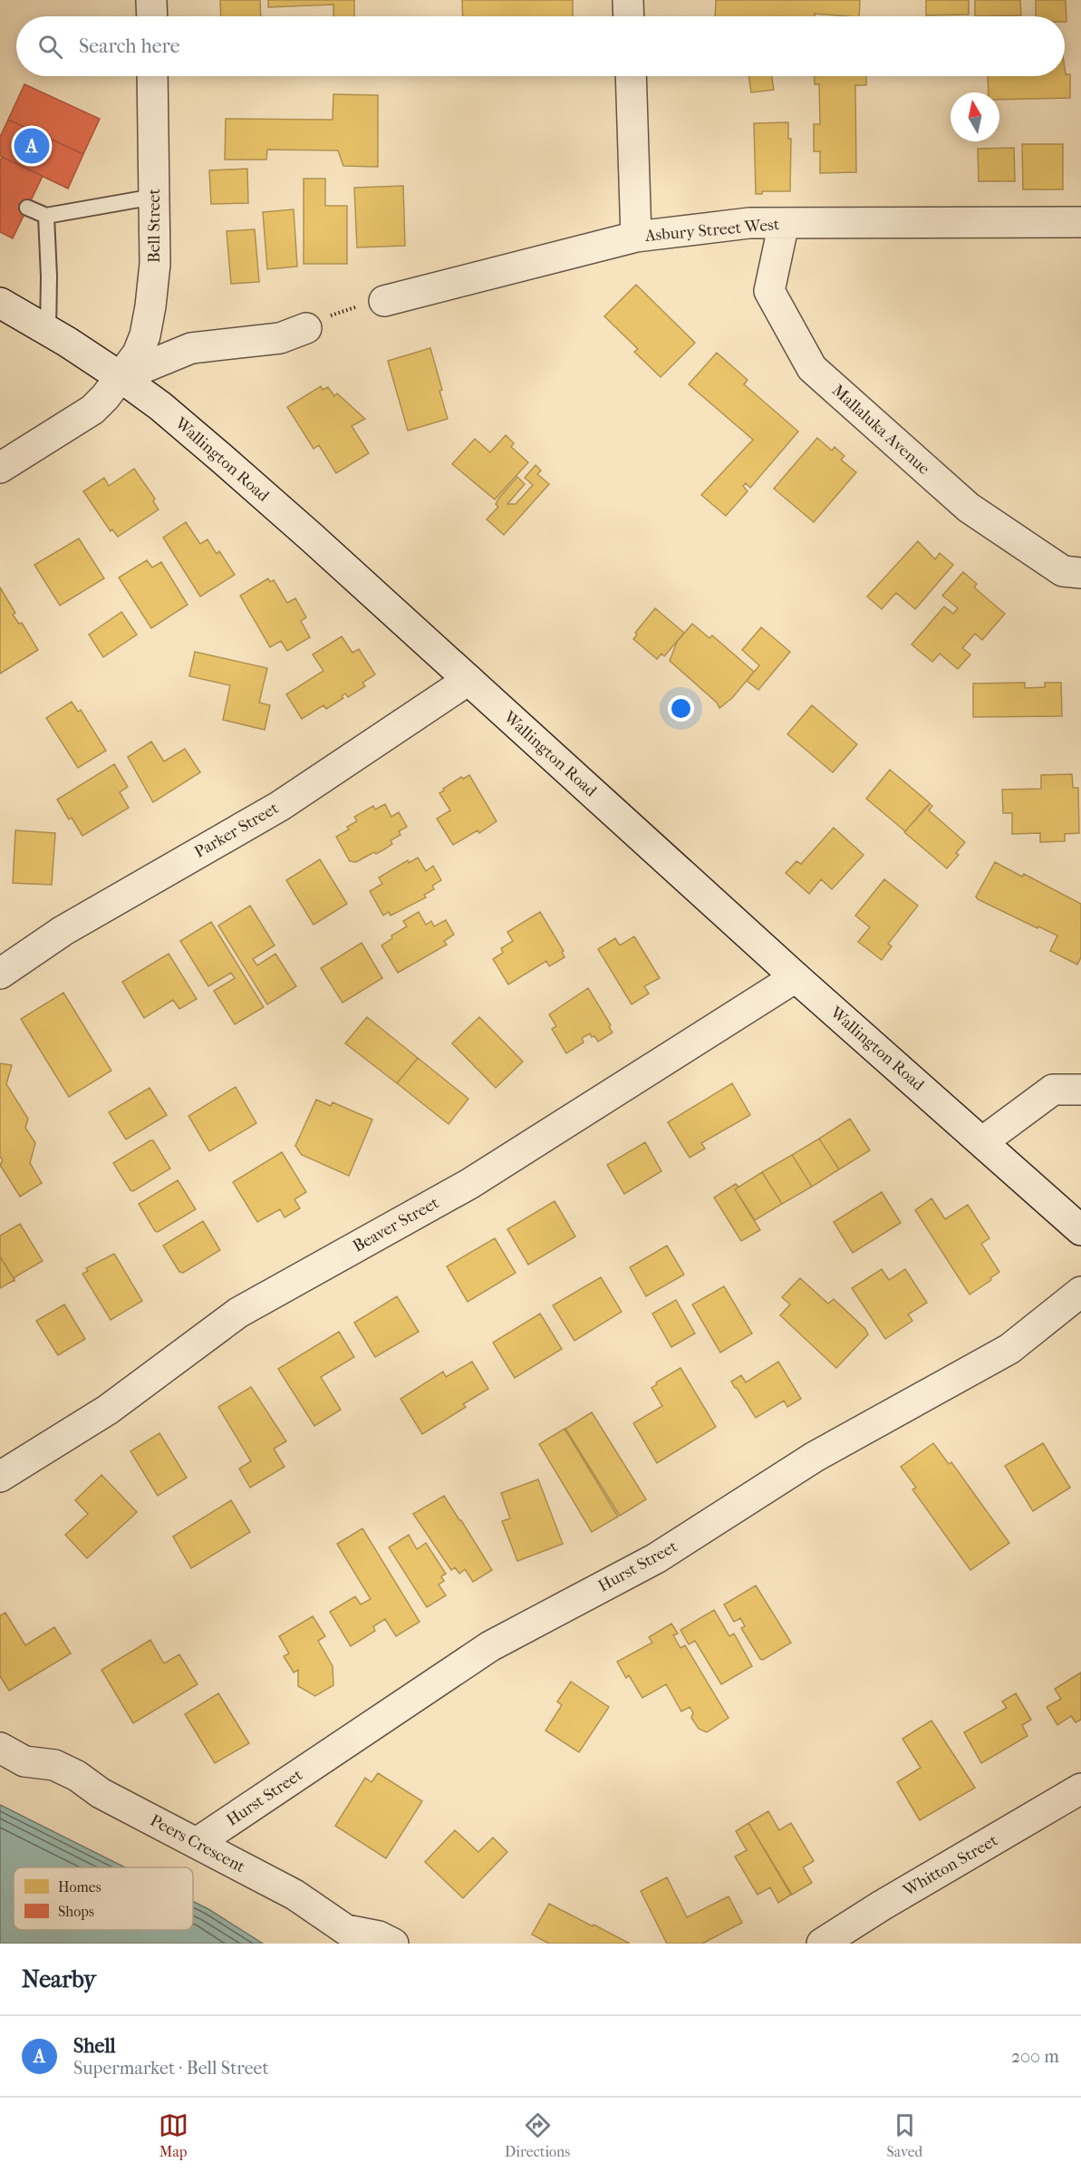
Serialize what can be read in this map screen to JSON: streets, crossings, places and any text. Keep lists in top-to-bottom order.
{
  "streets": {
    "street": [
      "Bell Street",
      "Asbury Street West",
      "Mallaluka Avenue",
      "Wallington Road",
      "Parker Street",
      "Beaver Street",
      "Hurst Street",
      "Peers Crescent",
      "Whitton Street"
    ]
  },
  "crossings": [
    ["Bell Street", "Wallington Road"],
    ["Asbury Street West", "Mallaluka Avenue"],
    ["Wallington Road", "Parker Street"],
    ["Wallington Road", "Beaver Street"],
    ["Hurst Street", "Peers Crescent"]
  ],
  "legend": ["Homes", "Shops"],
  "north": "top",
  "page": {
    "search": "Search here",
    "pins": "A",
    "heading": "Nearby",
    "list": [
      {
        "mark": "A",
        "name": "Shell",
        "note": "Supermarket · Bell Street",
        "value": "200 m"
      }
    ],
    "nav": ["Map", "Directions", "Saved"]
  }
}
